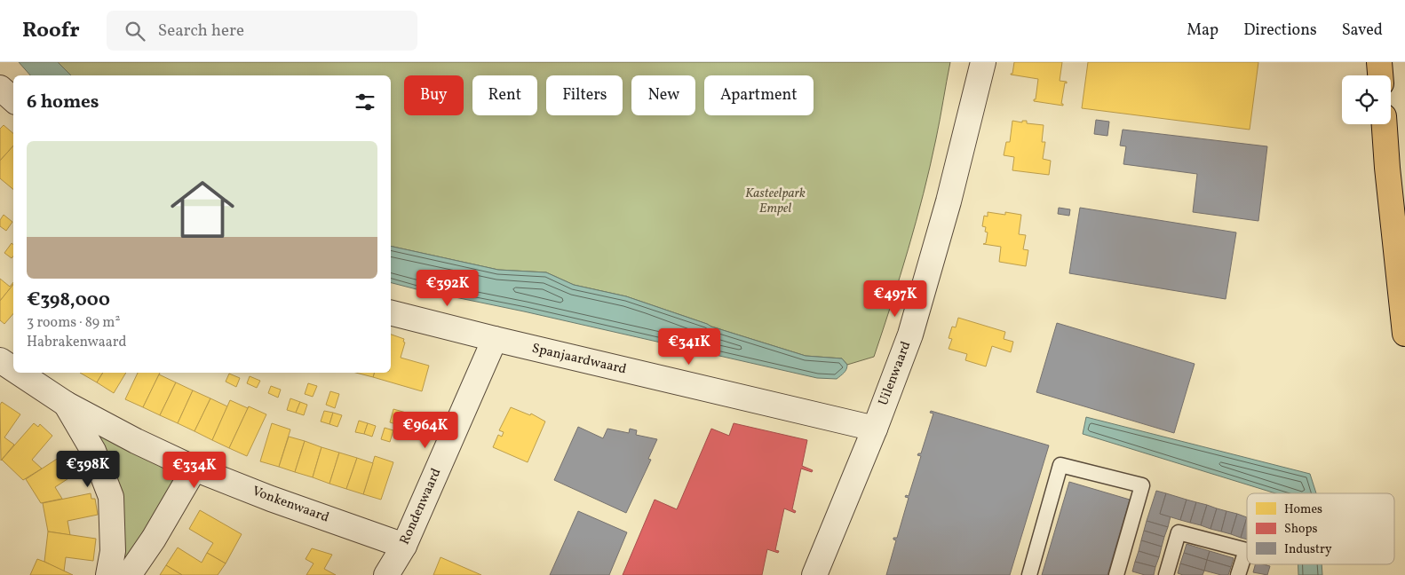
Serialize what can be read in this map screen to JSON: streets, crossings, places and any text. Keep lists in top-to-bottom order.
{
  "streets": {
    "street": [
      "Spanjaardwaard",
      "Uilenwaard",
      "Vonkenwaard",
      "Rondenwaard"
    ]
  },
  "crossings": [
    ["Spanjaardwaard", "Uilenwaard"],
    ["Spanjaardwaard", "Rondenwaard"],
    ["Vonkenwaard", "Rondenwaard"]
  ],
  "parks": ["Kasteelpark Empel"],
  "legend": ["Homes", "Shops", "Industry"],
  "page": {
    "header": "Roofr",
    "search": "Search here",
    "nav": ["Map", "Directions", "Saved"],
    "chip": [
      "Buy",
      "Rent",
      "Filters",
      "New",
      "Apartment"
    ],
    "heading": "6 homes",
    "list": [
      {
        "name": "€398,000",
        "note": "3 rooms · 89 m² · Habrakenwaard"
      }
    ],
    "price": [
      "€392K",
      "€497K",
      "€341K",
      "€964K",
      "€398K",
      "€334K"
    ]
  }
}
